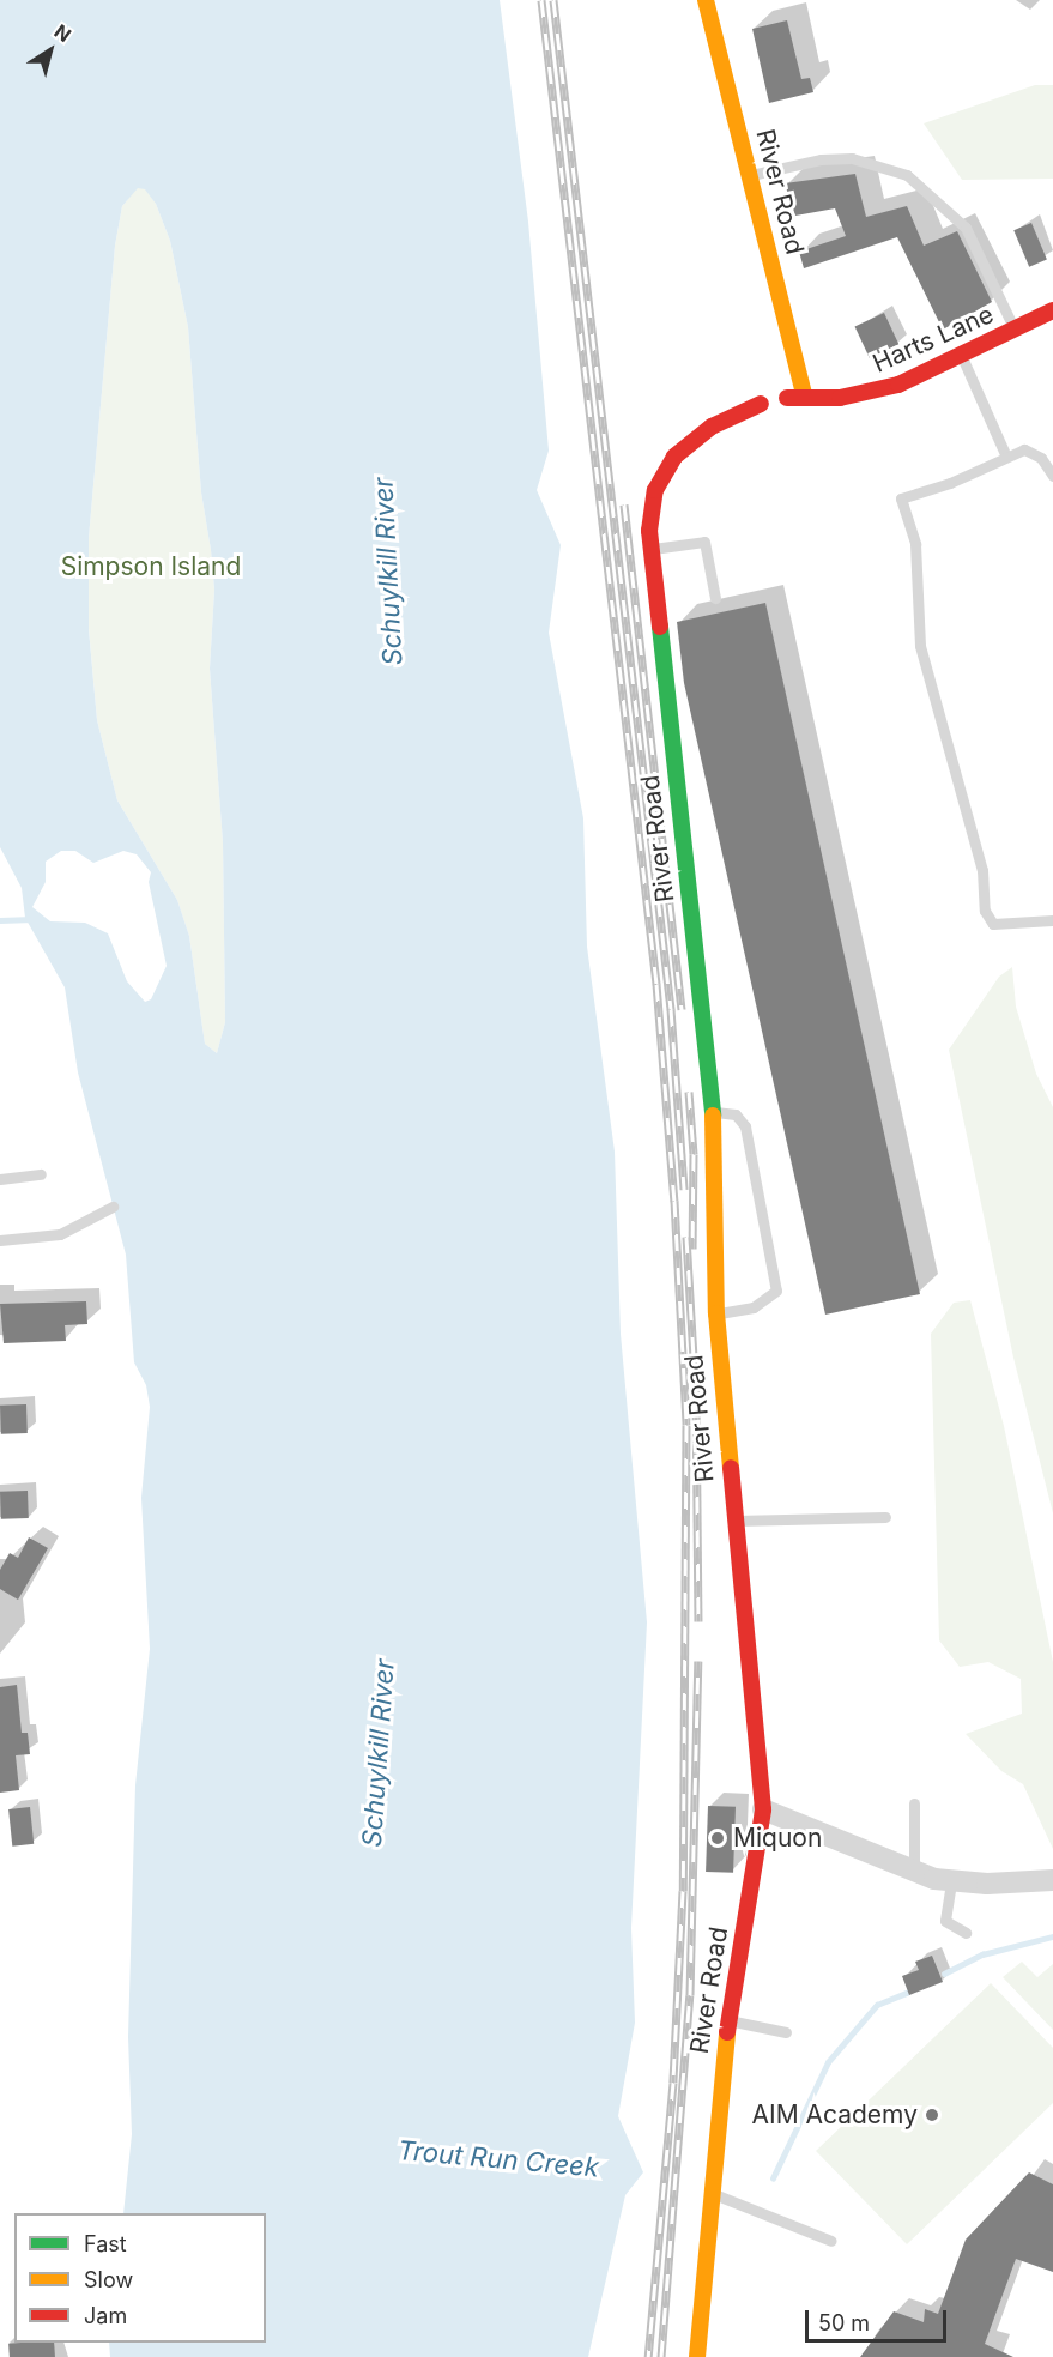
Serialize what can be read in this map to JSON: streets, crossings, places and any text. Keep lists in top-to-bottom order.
{
  "streets": {
    "street": ["River Road", "Harts Lane"]
  },
  "crossings": [
    ["River Road", "Harts Lane"]
  ],
  "water": ["Schuylkill River", "Trout Run Creek"],
  "parks": ["Simpson Island"],
  "places": ["Miquon", "AIM Academy"],
  "legend": ["Fast", "Slow", "Jam"],
  "scale_bar": "50 m",
  "north": "top right"
}
